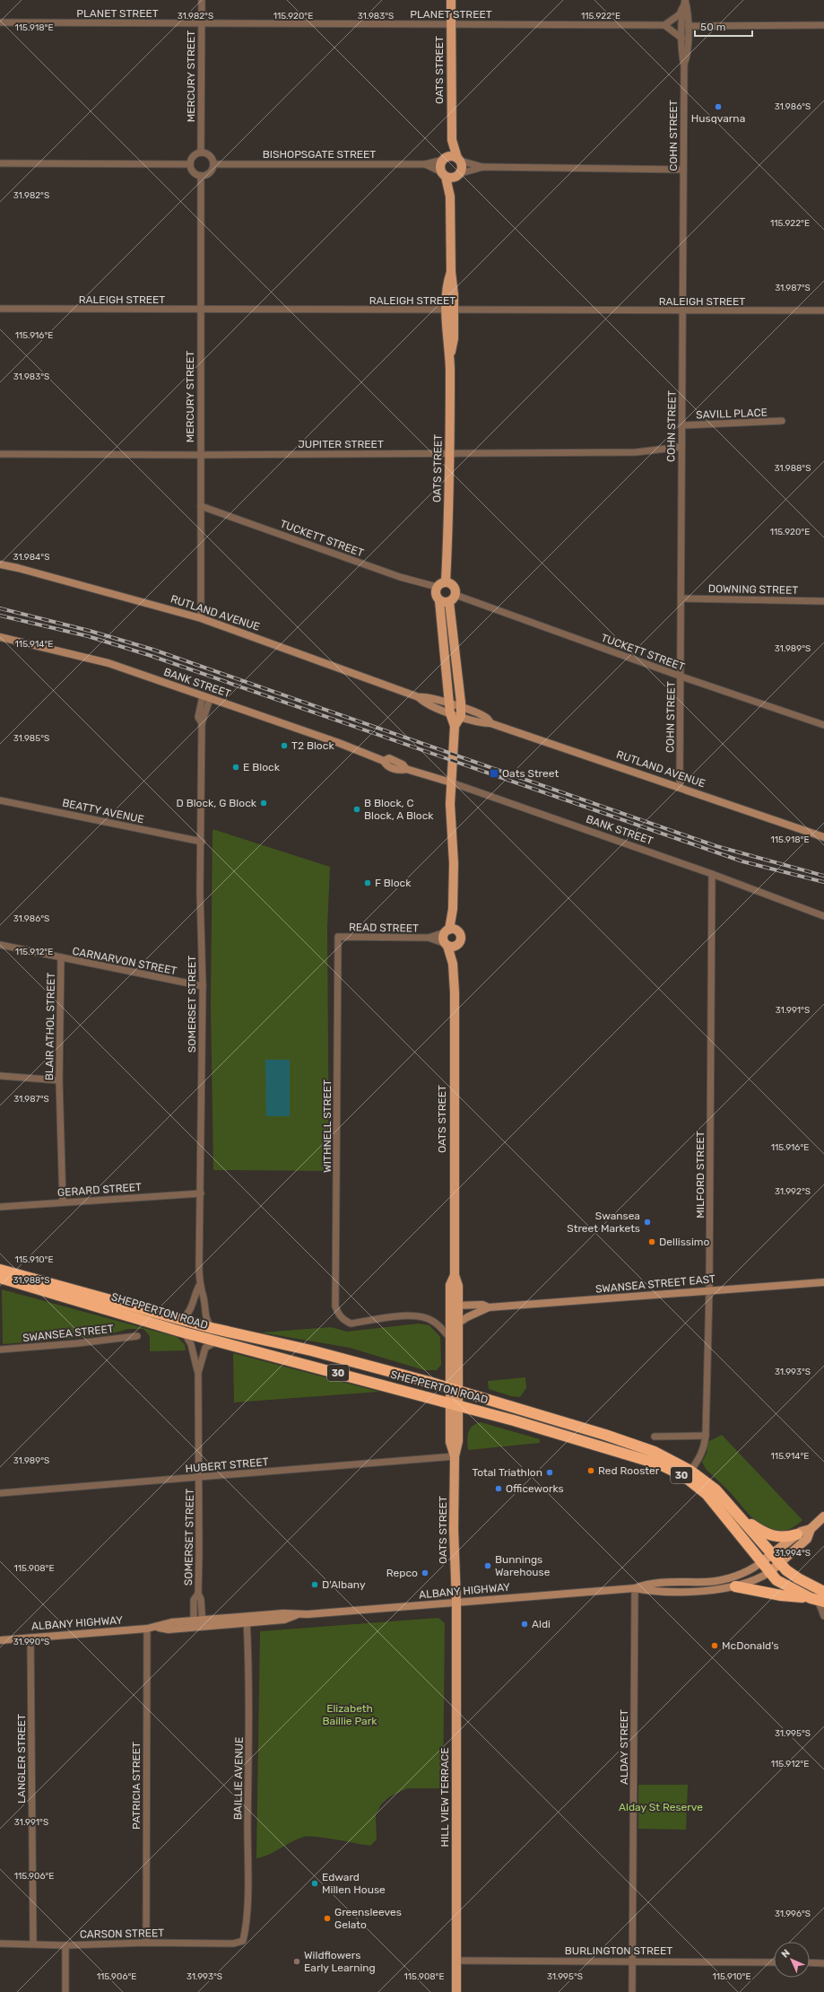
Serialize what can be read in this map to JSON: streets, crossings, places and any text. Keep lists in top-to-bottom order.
{
  "streets": {
    "highway": ["SHEPPERTON ROAD", "30"],
    "main road": ["OATS STREET", "HILL VIEW TERRACE"],
    "street": [
      "PLANET STREET",
      "MERCURY STREET",
      "COHN STREET",
      "BISHOPSGATE STREET",
      "RALEIGH STREET",
      "SAVILL PLACE",
      "JUPITER STREET",
      "TUCKETT STREET",
      "DOWNING STREET",
      "RUTLAND AVENUE",
      "BANK STREET",
      "BEATTY AVENUE",
      "READ STREET",
      "CARNARVON STREET",
      "SOMERSET STREET",
      "BLAIR ATHOL STREET",
      "WITHNELL STREET",
      "MILFORD STREET",
      "GERARD STREET",
      "SWANSEA STREET EAST",
      "SWANSEA STREET",
      "HUBERT STREET",
      "ALBANY HIGHWAY",
      "ALDAY STREET",
      "LANGLER STREET",
      "BAILLIE AVENUE",
      "PATRICIA STREET",
      "CARSON STREET",
      "BURLINGTON STREET"
    ]
  },
  "crossings": [
    ["PLANET STREET", "OATS STREET"],
    ["PLANET STREET", "MERCURY STREET"],
    ["OATS STREET", "BISHOPSGATE STREET"],
    ["OATS STREET", "RALEIGH STREET"],
    ["OATS STREET", "JUPITER STREET"],
    ["OATS STREET", "TUCKETT STREET"],
    ["OATS STREET", "READ STREET"],
    ["OATS STREET", "WITHNELL STREET"],
    ["OATS STREET", "SWANSEA STREET EAST"],
    ["OATS STREET", "SHEPPERTON ROAD"],
    ["OATS STREET", "HUBERT STREET"],
    ["OATS STREET", "ALBANY HIGHWAY"],
    ["OATS STREET", "HILL VIEW TERRACE"],
    ["MERCURY STREET", "BISHOPSGATE STREET"],
    ["MERCURY STREET", "RALEIGH STREET"],
    ["MERCURY STREET", "JUPITER STREET"],
    ["MERCURY STREET", "TUCKETT STREET"],
    ["MERCURY STREET", "RUTLAND AVENUE"],
    ["COHN STREET", "RALEIGH STREET"],
    ["COHN STREET", "SAVILL PLACE"],
    ["COHN STREET", "JUPITER STREET"],
    ["COHN STREET", "TUCKETT STREET"],
    ["COHN STREET", "DOWNING STREET"],
    ["COHN STREET", "RUTLAND AVENUE"],
    ["BANK STREET", "SOMERSET STREET"],
    ["BANK STREET", "MILFORD STREET"],
    ["BEATTY AVENUE", "SOMERSET STREET"],
    ["READ STREET", "WITHNELL STREET"],
    ["CARNARVON STREET", "SOMERSET STREET"],
    ["CARNARVON STREET", "BLAIR ATHOL STREET"],
    ["SOMERSET STREET", "GERARD STREET"],
    ["SOMERSET STREET", "SHEPPERTON ROAD"],
    ["SOMERSET STREET", "HUBERT STREET"],
    ["SOMERSET STREET", "ALBANY HIGHWAY"],
    ["BLAIR ATHOL STREET", "GERARD STREET"],
    ["MILFORD STREET", "SWANSEA STREET EAST"],
    ["MILFORD STREET", "SHEPPERTON ROAD"],
    ["SHEPPERTON ROAD", "ALBANY HIGHWAY"],
    ["ALBANY HIGHWAY", "ALDAY STREET"],
    ["ALBANY HIGHWAY", "LANGLER STREET"],
    ["ALBANY HIGHWAY", "BAILLIE AVENUE"],
    ["ALBANY HIGHWAY", "PATRICIA STREET"],
    ["ALBANY HIGHWAY", "HILL VIEW TERRACE"],
    ["ALDAY STREET", "BURLINGTON STREET"],
    ["LANGLER STREET", "CARSON STREET"],
    ["BAILLIE AVENUE", "CARSON STREET"],
    ["PATRICIA STREET", "CARSON STREET"],
    ["HILL VIEW TERRACE", "BURLINGTON STREET"]
  ],
  "parks": ["Elizabeth Baillie Park", "Alday St Reserve"],
  "places": {
    "other": [
      "Husqvarna",
      "T2 Block",
      "E Block",
      "D Block, G Block",
      "B Block, C Block, A Block",
      "F Block",
      "Swansea Street Markets",
      "Dellissimo",
      "Red Rooster",
      "Total Triathlon",
      "Officeworks",
      "Bunnings Warehouse",
      "Repco",
      "D'Albany",
      "Aldi",
      "McDonald's",
      "Edward Millen House",
      "Greensleeves Gelato",
      "Wildflowers Early Learning"
    ],
    "transit": ["Oats Street"]
  },
  "scale_bar": "50 m",
  "north": "top left",
  "coordinates": [
    "31.982°S",
    "115.920°E",
    "31.983°S",
    "115.922°E",
    "115.918°E",
    "31.986°S",
    "31.987°S",
    "115.916°E",
    "31.988°S",
    "31.984°S",
    "115.914°E",
    "31.989°S",
    "31.985°S",
    "115.912°E",
    "31.991°S",
    "31.992°S",
    "115.910°E",
    "31.993°S",
    "31.994°S",
    "115.908°E",
    "31.990°S",
    "31.995°S",
    "115.906°E",
    "31.996°S"
  ]
}
